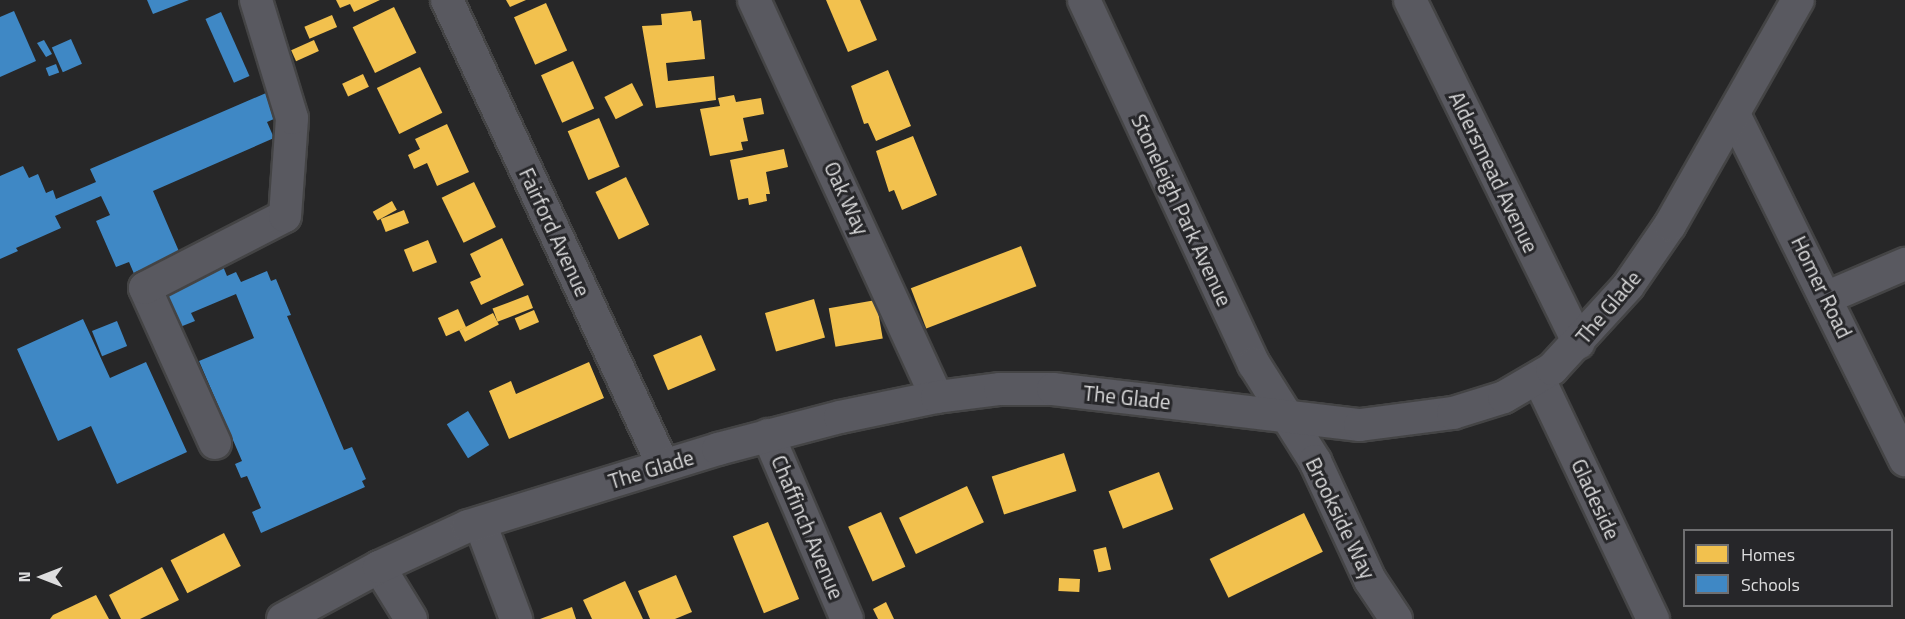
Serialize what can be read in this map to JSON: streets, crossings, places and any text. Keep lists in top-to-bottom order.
{
  "streets": {
    "street": [
      "Aldersmead Avenue",
      "Oak Way",
      "Stoneleigh Park Avenue",
      "Fairford Avenue",
      "Homer Road",
      "The Glade",
      "Gladeside",
      "Brookside Way",
      "Chaffinch Avenue"
    ]
  },
  "crossings": [
    ["Aldersmead Avenue", "The Glade"],
    ["Oak Way", "The Glade"],
    ["Stoneleigh Park Avenue", "The Glade"],
    ["Stoneleigh Park Avenue", "Brookside Way"],
    ["Fairford Avenue", "The Glade"],
    ["Homer Road", "The Glade"],
    ["The Glade", "Gladeside"],
    ["The Glade", "Brookside Way"],
    ["The Glade", "Chaffinch Avenue"]
  ],
  "legend": ["Homes", "Schools"],
  "north": "left"
}
